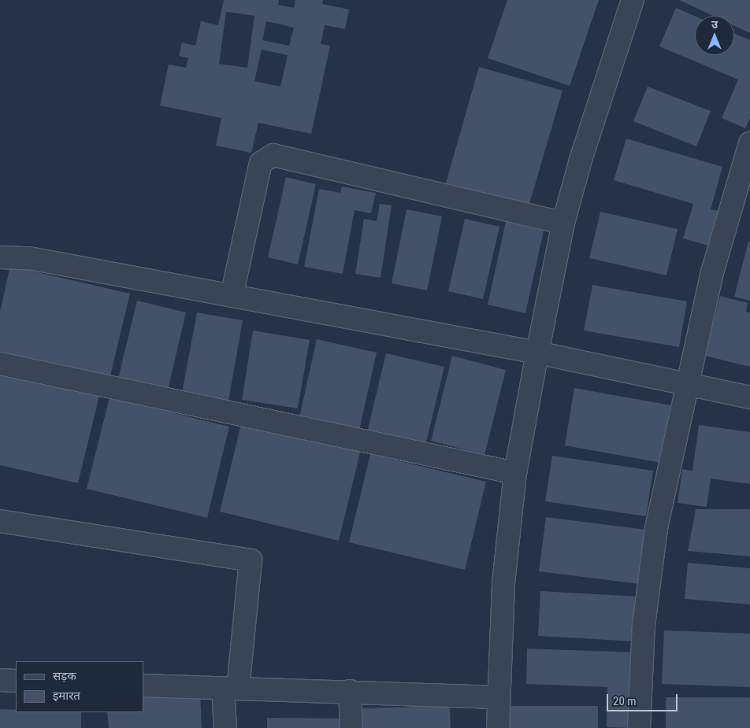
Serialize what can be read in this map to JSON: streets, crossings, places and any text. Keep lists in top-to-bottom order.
{
  "legend": ["सड़क", "इमारत"],
  "scale_bar": "20 m",
  "north": "top"
}
